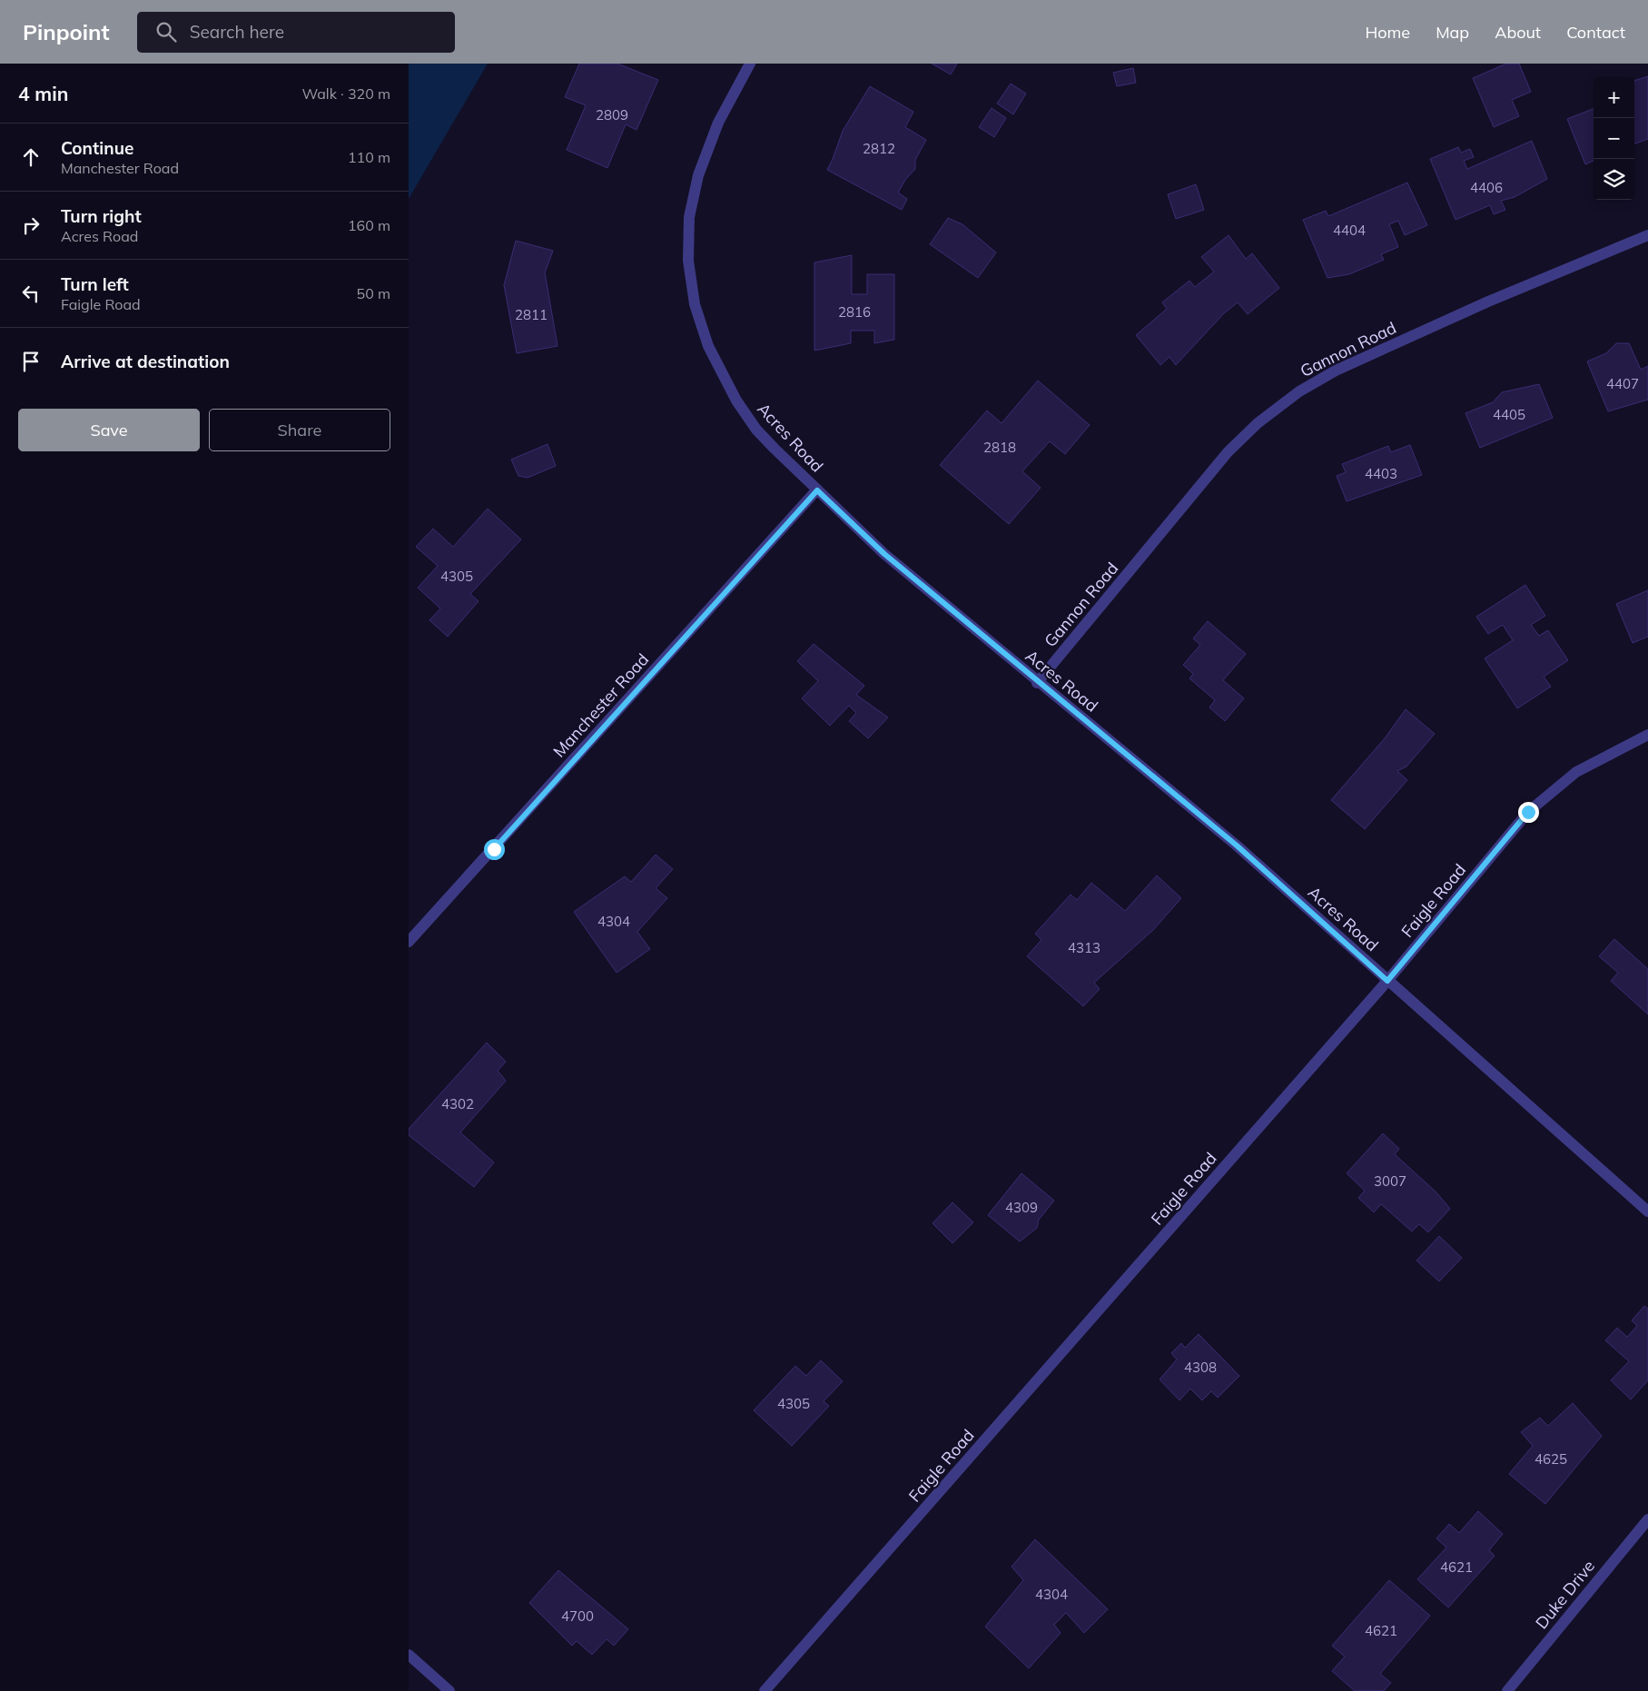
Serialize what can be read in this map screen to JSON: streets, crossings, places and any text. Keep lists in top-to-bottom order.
{
  "streets": {
    "street": [
      "Gannon Road",
      "Acres Road",
      "Manchester Road",
      "Faigle Road",
      "Duke Drive"
    ]
  },
  "crossings": [
    ["Gannon Road", "Acres Road"],
    ["Acres Road", "Manchester Road"],
    ["Acres Road", "Faigle Road"]
  ],
  "house_numbers": [
    "2809",
    "2812",
    "4406",
    "4404",
    "2816",
    "2811",
    "4407",
    "4405",
    "2818",
    "4403",
    "4305",
    "4304",
    "4313",
    "4302",
    "3007",
    "4309",
    "4308",
    "4305",
    "4625",
    "4621",
    "4304",
    "4700",
    "4621"
  ],
  "page": {
    "header": "Pinpoint",
    "search": "Search here",
    "nav": [
      "Home",
      "Map",
      "About",
      "Contact"
    ],
    "heading": ["4 min", "Walk · 320 m"],
    "map_buttons": ["+", "−"],
    "list": [
      ["Continue", "Manchester Road", "110 m"],
      ["Turn right", "Acres Road", "160 m"],
      ["Turn left", "Faigle Road", "50 m"],
      "Arrive at destination"
    ],
    "buttons": ["Save", "Share"]
  }
}
